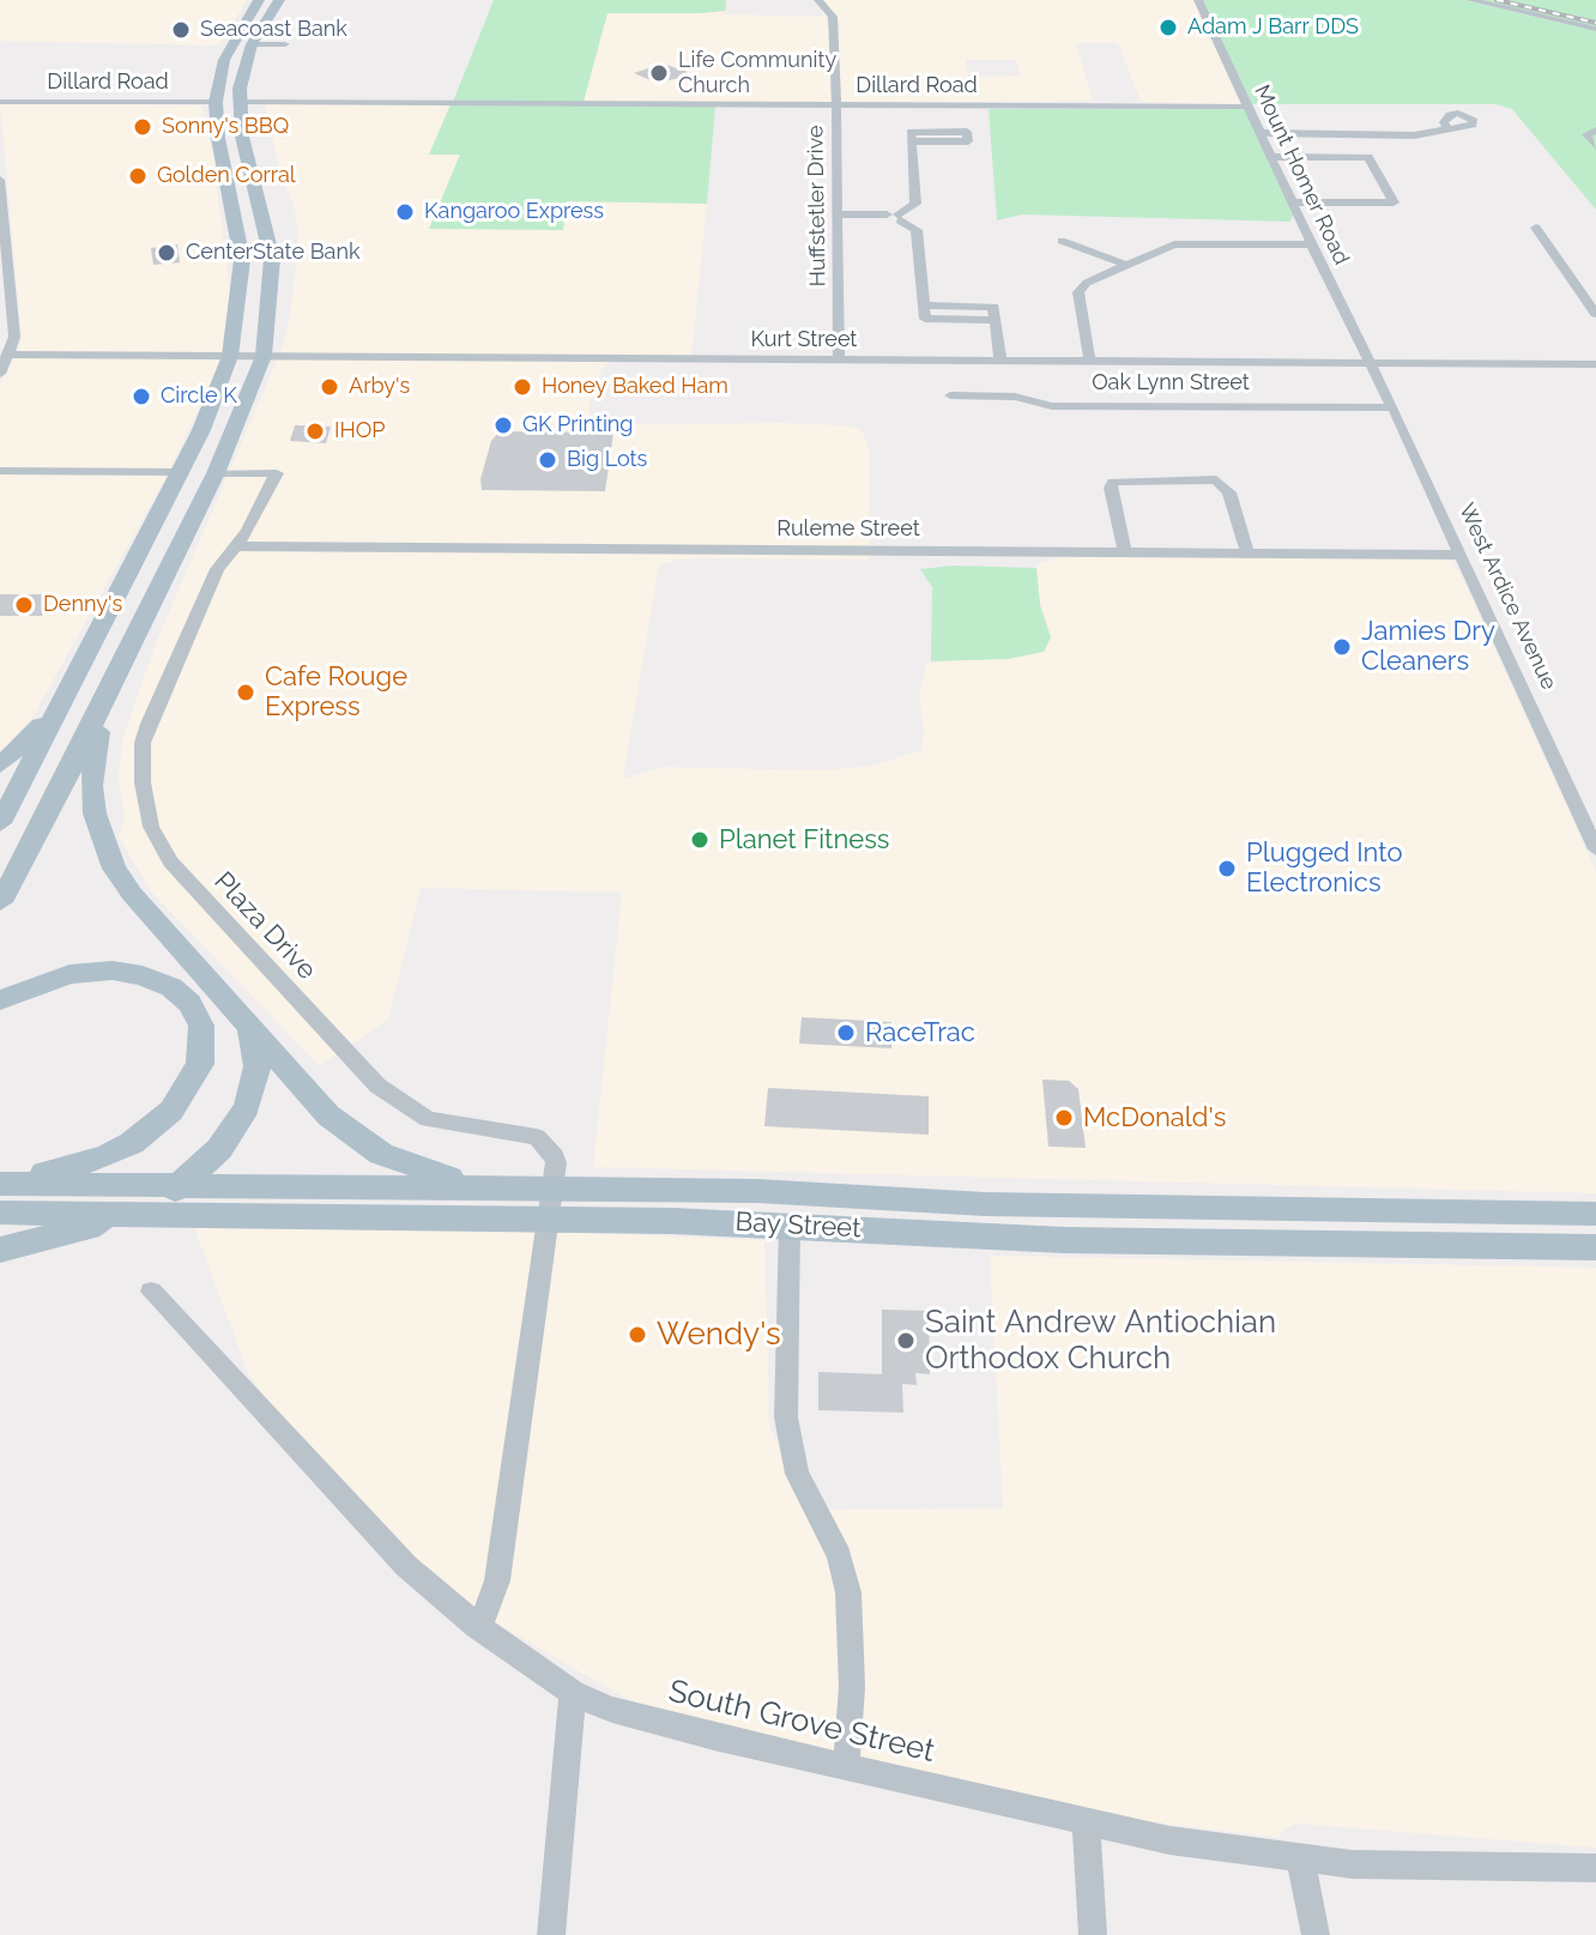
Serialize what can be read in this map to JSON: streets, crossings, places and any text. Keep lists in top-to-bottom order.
{
  "streets": {
    "main road": ["Bay Street"],
    "street": [
      "Dillard Road",
      "Mount Homer Road",
      "Huffstetler Drive",
      "Kurt Street",
      "Oak Lynn Street",
      "Ruleme Street",
      "West Ardice Avenue",
      "Plaza Drive",
      "South Grove Street"
    ]
  },
  "crossings": [
    ["Dillard Road", "Mount Homer Road"],
    ["Dillard Road", "Huffstetler Drive"],
    ["Mount Homer Road", "Kurt Street"],
    ["Mount Homer Road", "West Ardice Avenue"],
    ["Huffstetler Drive", "Kurt Street"],
    ["Kurt Street", "West Ardice Avenue"],
    ["Oak Lynn Street", "West Ardice Avenue"],
    ["Ruleme Street", "West Ardice Avenue"],
    ["Ruleme Street", "Plaza Drive"],
    ["Plaza Drive", "Bay Street"],
    ["Plaza Drive", "South Grove Street"]
  ],
  "places": [
    "Adam J Barr DDS",
    "Seacoast Bank",
    "Life Community Church",
    "Sonny's BBQ",
    "Golden Corral",
    "Kangaroo Express",
    "CenterState Bank",
    "Arby's",
    "Honey Baked Ham",
    "Circle K",
    "GK Printing",
    "IHOP",
    "Big Lots",
    "Denny's",
    "Jamies Dry Cleaners",
    "Cafe Rouge Express",
    "Planet Fitness",
    "Plugged Into Electronics",
    "RaceTrac",
    "McDonald's",
    "Wendy's",
    "Saint Andrew Antiochian Orthodox Church"
  ]
}
